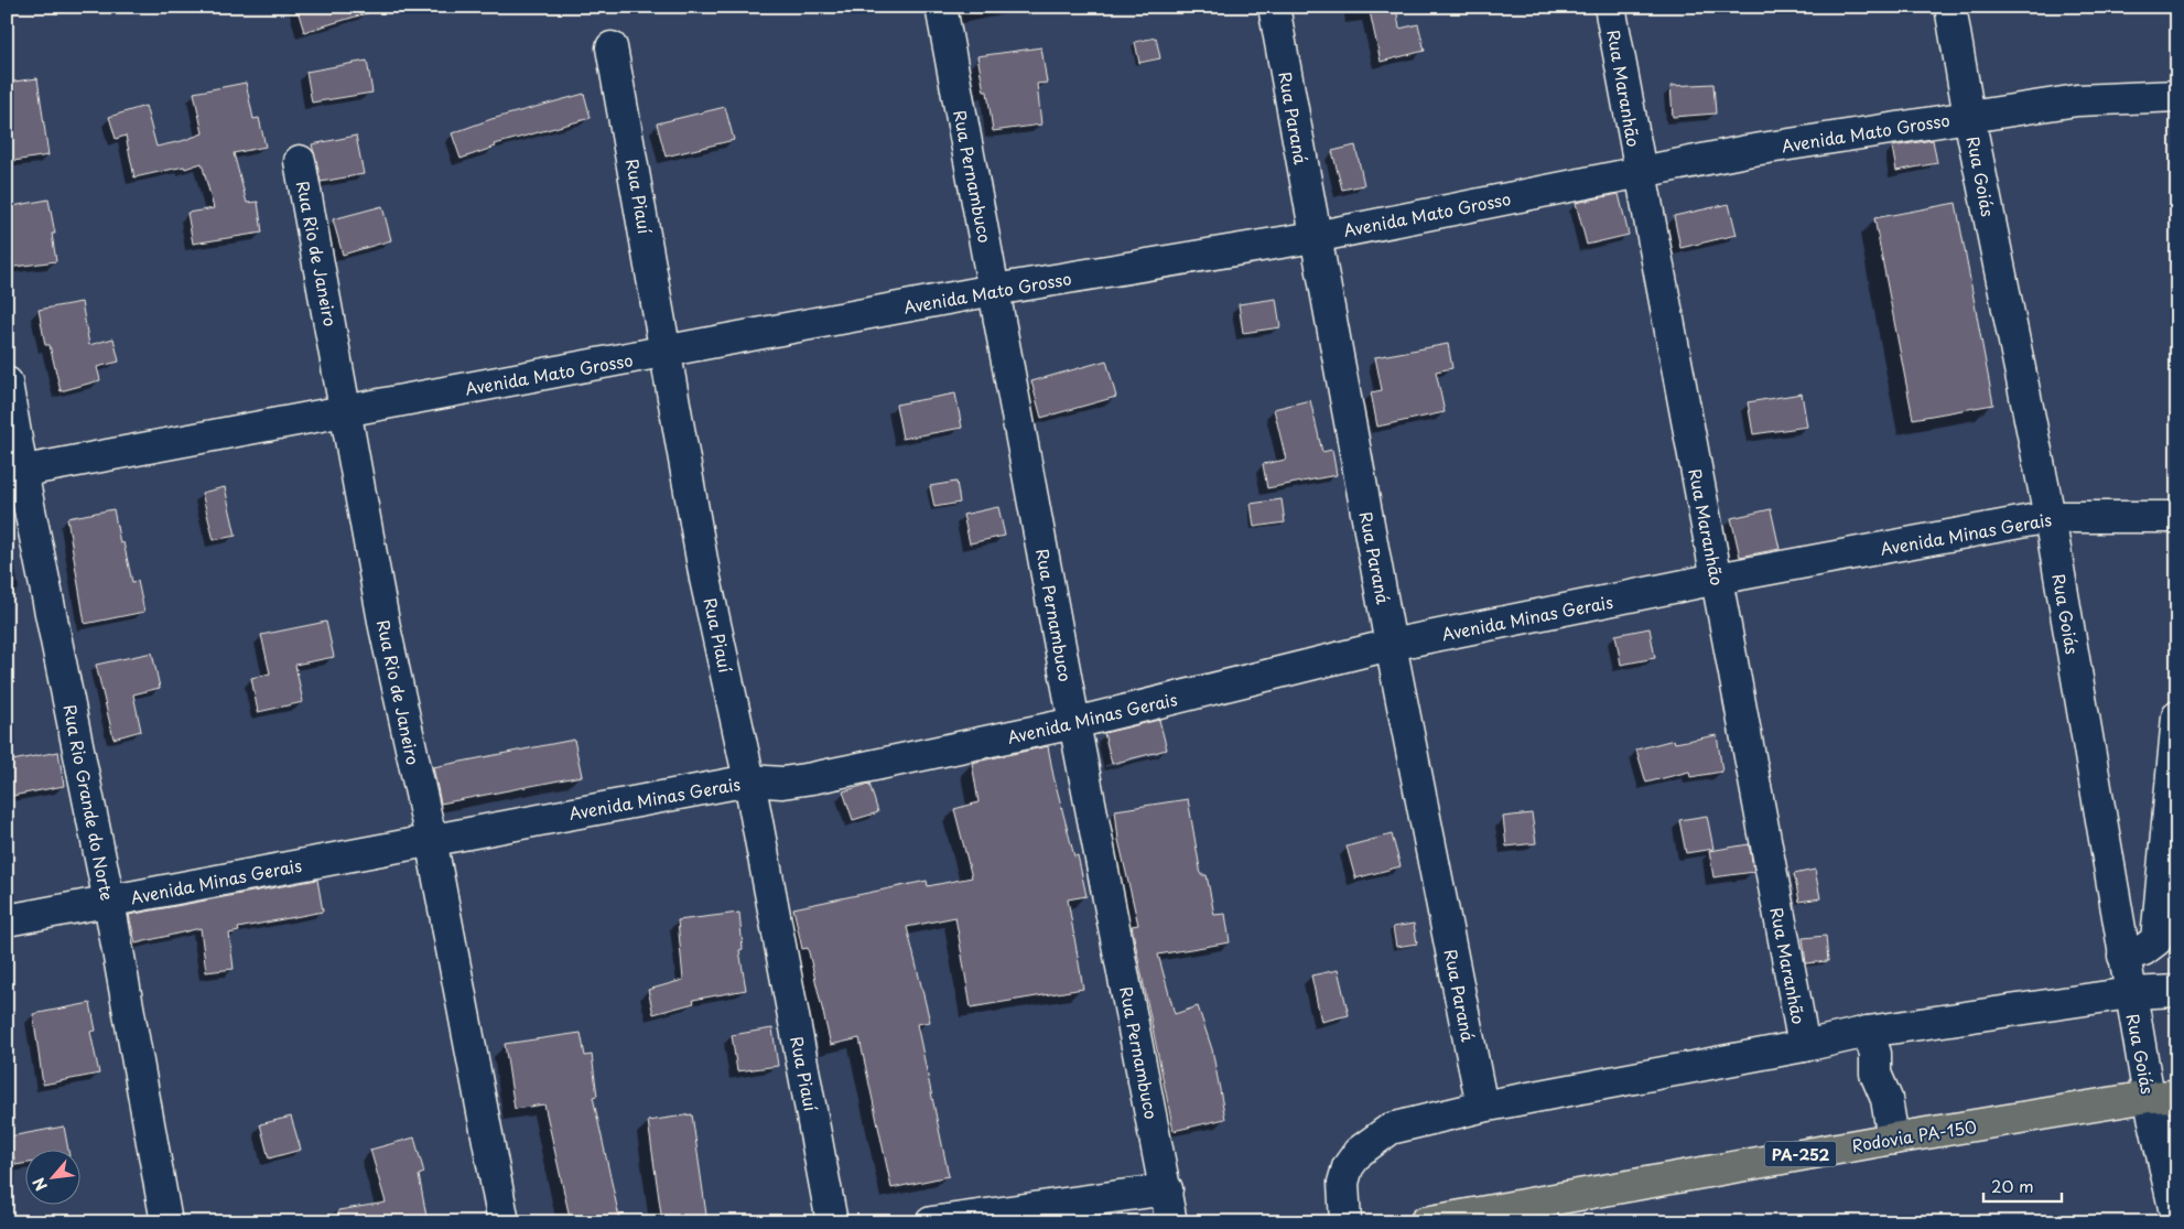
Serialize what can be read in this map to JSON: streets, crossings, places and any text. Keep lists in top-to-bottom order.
{
  "streets": {
    "highway": ["Rodovia PA-150", "PA-252"],
    "street": [
      "Rua Maranhão",
      "Rua Paraná",
      "Avenida Mato Grosso",
      "Rua Pernambuco",
      "Rua Goiás",
      "Rua Piauí",
      "Rua Rio de Janeiro",
      "Avenida Minas Gerais",
      "Rua Rio Grande do Norte"
    ]
  },
  "crossings": [
    ["Rua Maranhão", "Avenida Mato Grosso"],
    ["Rua Maranhão", "Avenida Minas Gerais"],
    ["Rua Paraná", "Avenida Mato Grosso"],
    ["Rua Paraná", "Avenida Minas Gerais"],
    ["Avenida Mato Grosso", "Rua Pernambuco"],
    ["Avenida Mato Grosso", "Rua Goiás"],
    ["Avenida Mato Grosso", "Rua Piauí"],
    ["Avenida Mato Grosso", "Rua Rio de Janeiro"],
    ["Avenida Mato Grosso", "Rua Rio Grande do Norte"],
    ["Rua Pernambuco", "Avenida Minas Gerais"],
    ["Rua Goiás", "Avenida Minas Gerais"],
    ["Rua Goiás", "Rodovia PA-150"],
    ["Rua Piauí", "Avenida Minas Gerais"],
    ["Rua Rio de Janeiro", "Avenida Minas Gerais"],
    ["Avenida Minas Gerais", "Rua Rio Grande do Norte"]
  ],
  "scale_bar": "20 m",
  "north": "bottom left"
}
